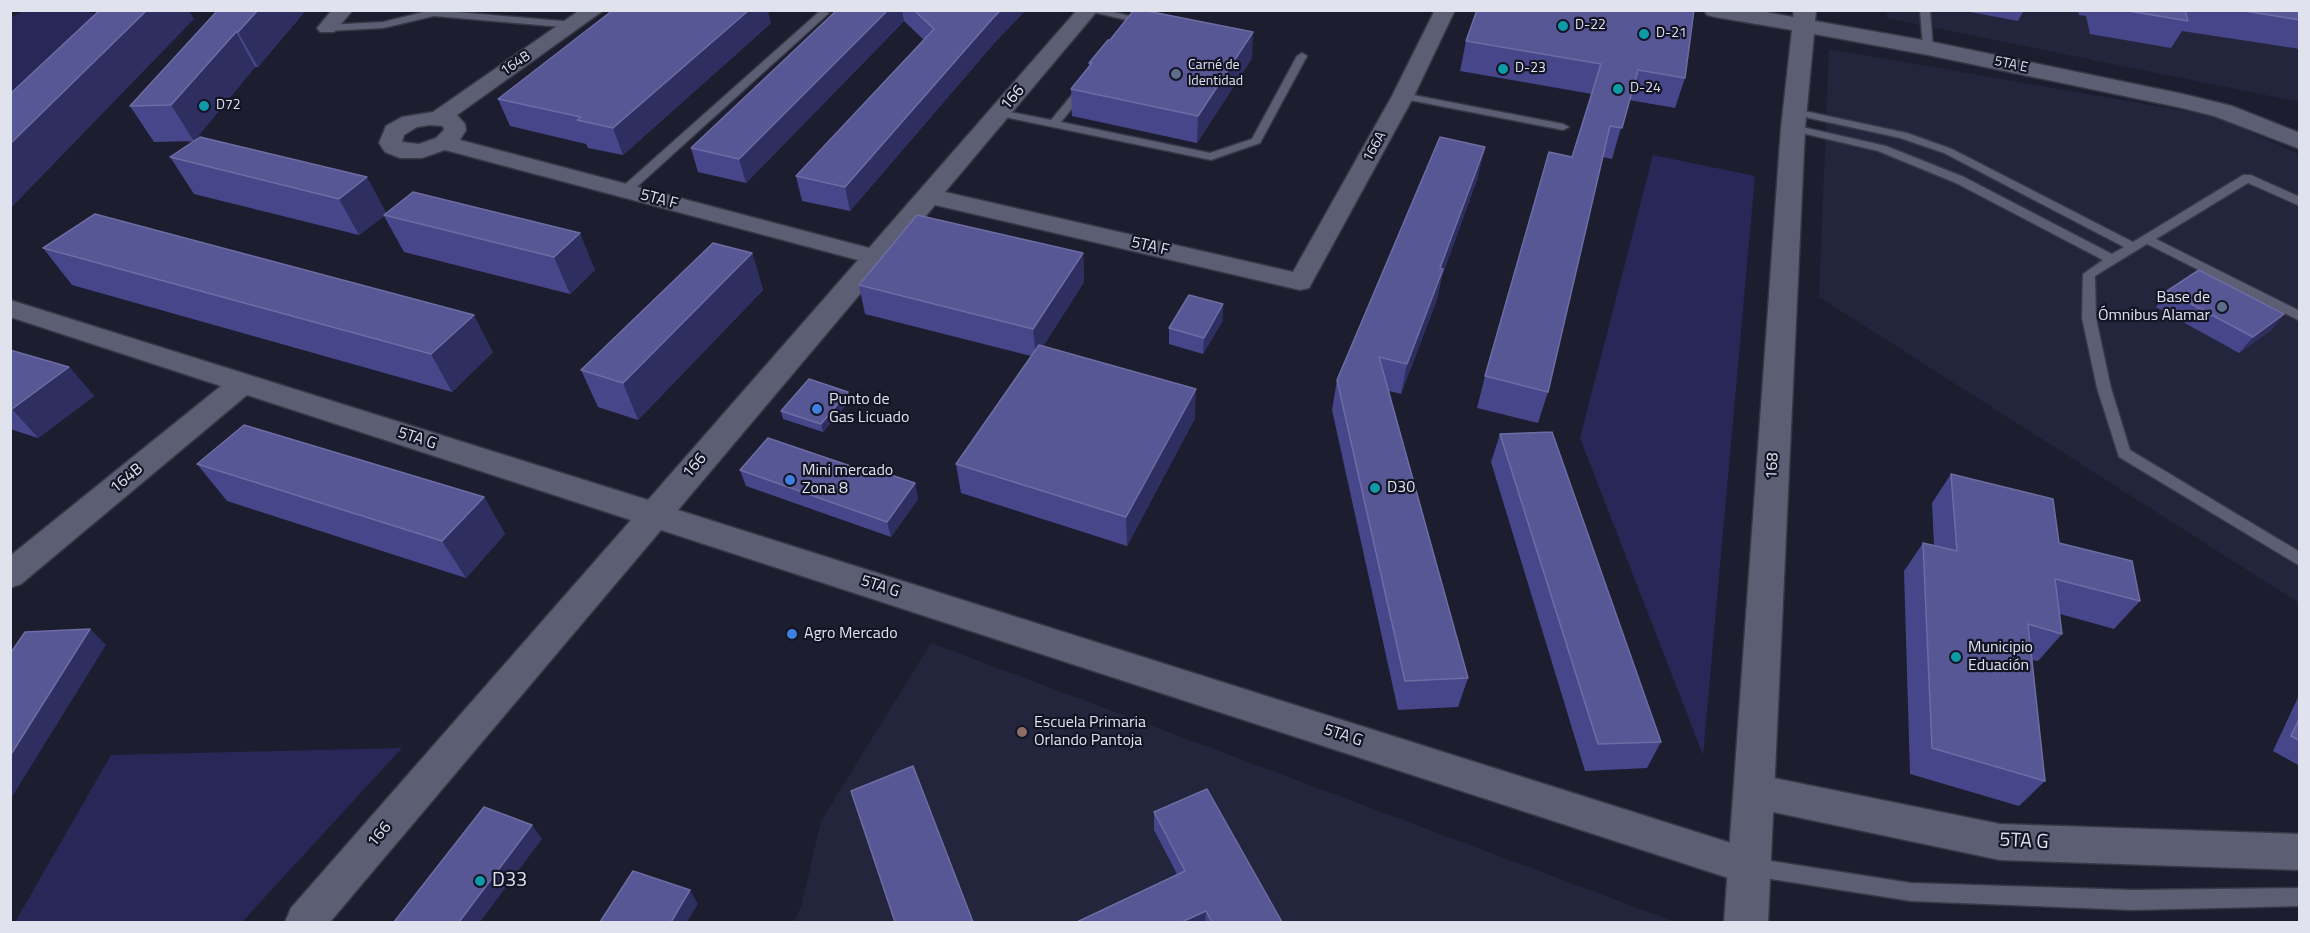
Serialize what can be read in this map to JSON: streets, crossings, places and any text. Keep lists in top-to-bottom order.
{
  "streets": {
    "street": [
      "164B",
      "5TA E",
      "166",
      "166A",
      "5TA F",
      "5TA G",
      "168"
    ]
  },
  "crossings": [
    ["164B", "5TA G"],
    ["5TA E", "168"],
    ["166", "5TA F"],
    ["166", "5TA G"],
    ["166A", "5TA F"],
    ["5TA G", "168"]
  ],
  "places": [
    "D-22",
    "D-21",
    "D-23",
    "Carné de Identidad",
    "D-24",
    "D72",
    "Base de Ómnibus Alamar",
    "Punto de Gas Licuado",
    "Mini mercado Zona 8",
    "D30",
    "Agro Mercado",
    "Municipio Eduación",
    "Escuela Primaria Orlando Pantoja",
    "D33"
  ]
}
